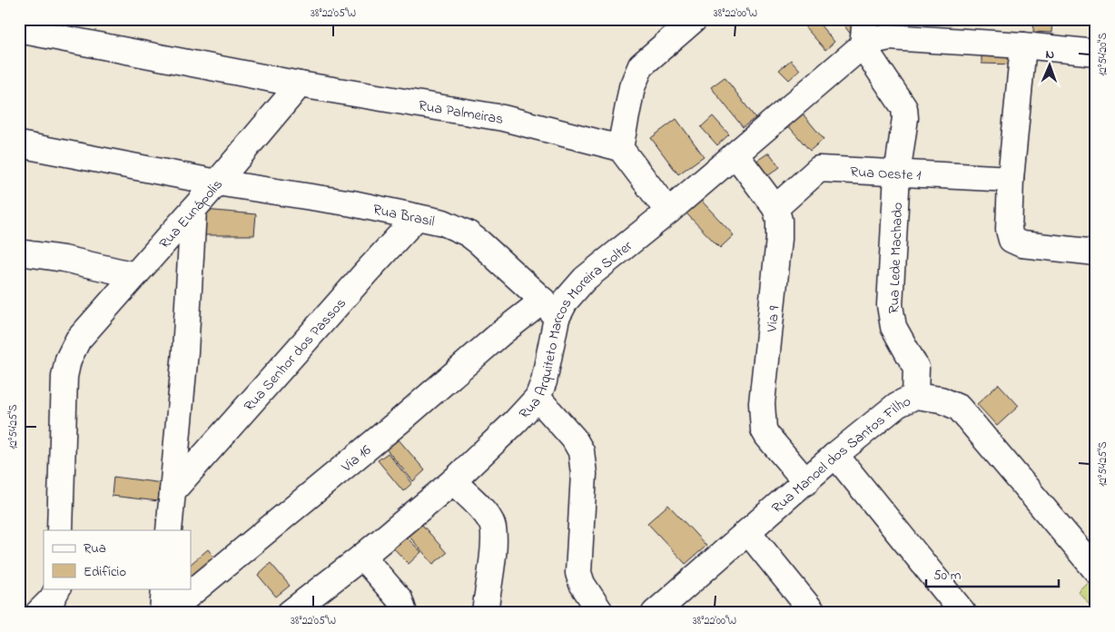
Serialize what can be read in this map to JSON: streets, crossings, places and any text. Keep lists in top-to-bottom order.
{
  "streets": {
    "street": [
      "Rua Palmeiras",
      "Rua Oeste 1",
      "Rua Eunápolis",
      "Rua Brasil",
      "Rua Lede Machado",
      "Via 9",
      "Rua Arquiteto Marcos Moreira Solter",
      "Rua Senhor dos Passos",
      "Rua Manoel dos Santos Filho",
      "Via 16"
    ]
  },
  "crossings": [
    ["Rua Palmeiras", "Rua Eunápolis"],
    ["Rua Oeste 1", "Rua Lede Machado"],
    ["Rua Oeste 1", "Via 9"],
    ["Rua Eunápolis", "Rua Brasil"],
    ["Rua Brasil", "Rua Arquiteto Marcos Moreira Solter"],
    ["Rua Brasil", "Rua Senhor dos Passos"],
    ["Rua Brasil", "Via 16"],
    ["Rua Lede Machado", "Rua Arquiteto Marcos Moreira Solter"],
    ["Rua Lede Machado", "Rua Manoel dos Santos Filho"],
    ["Via 9", "Rua Arquiteto Marcos Moreira Solter"],
    ["Via 9", "Rua Manoel dos Santos Filho"],
    ["Rua Arquiteto Marcos Moreira Solter", "Via 16"]
  ],
  "legend": ["Rua", "Edifício"],
  "scale_bar": "50 m",
  "north": "top",
  "coordinates": [
    "38°22'05\"W",
    "38°22'00\"W",
    "12°54'20\"S",
    "12°54'25\"S"
  ]
}
